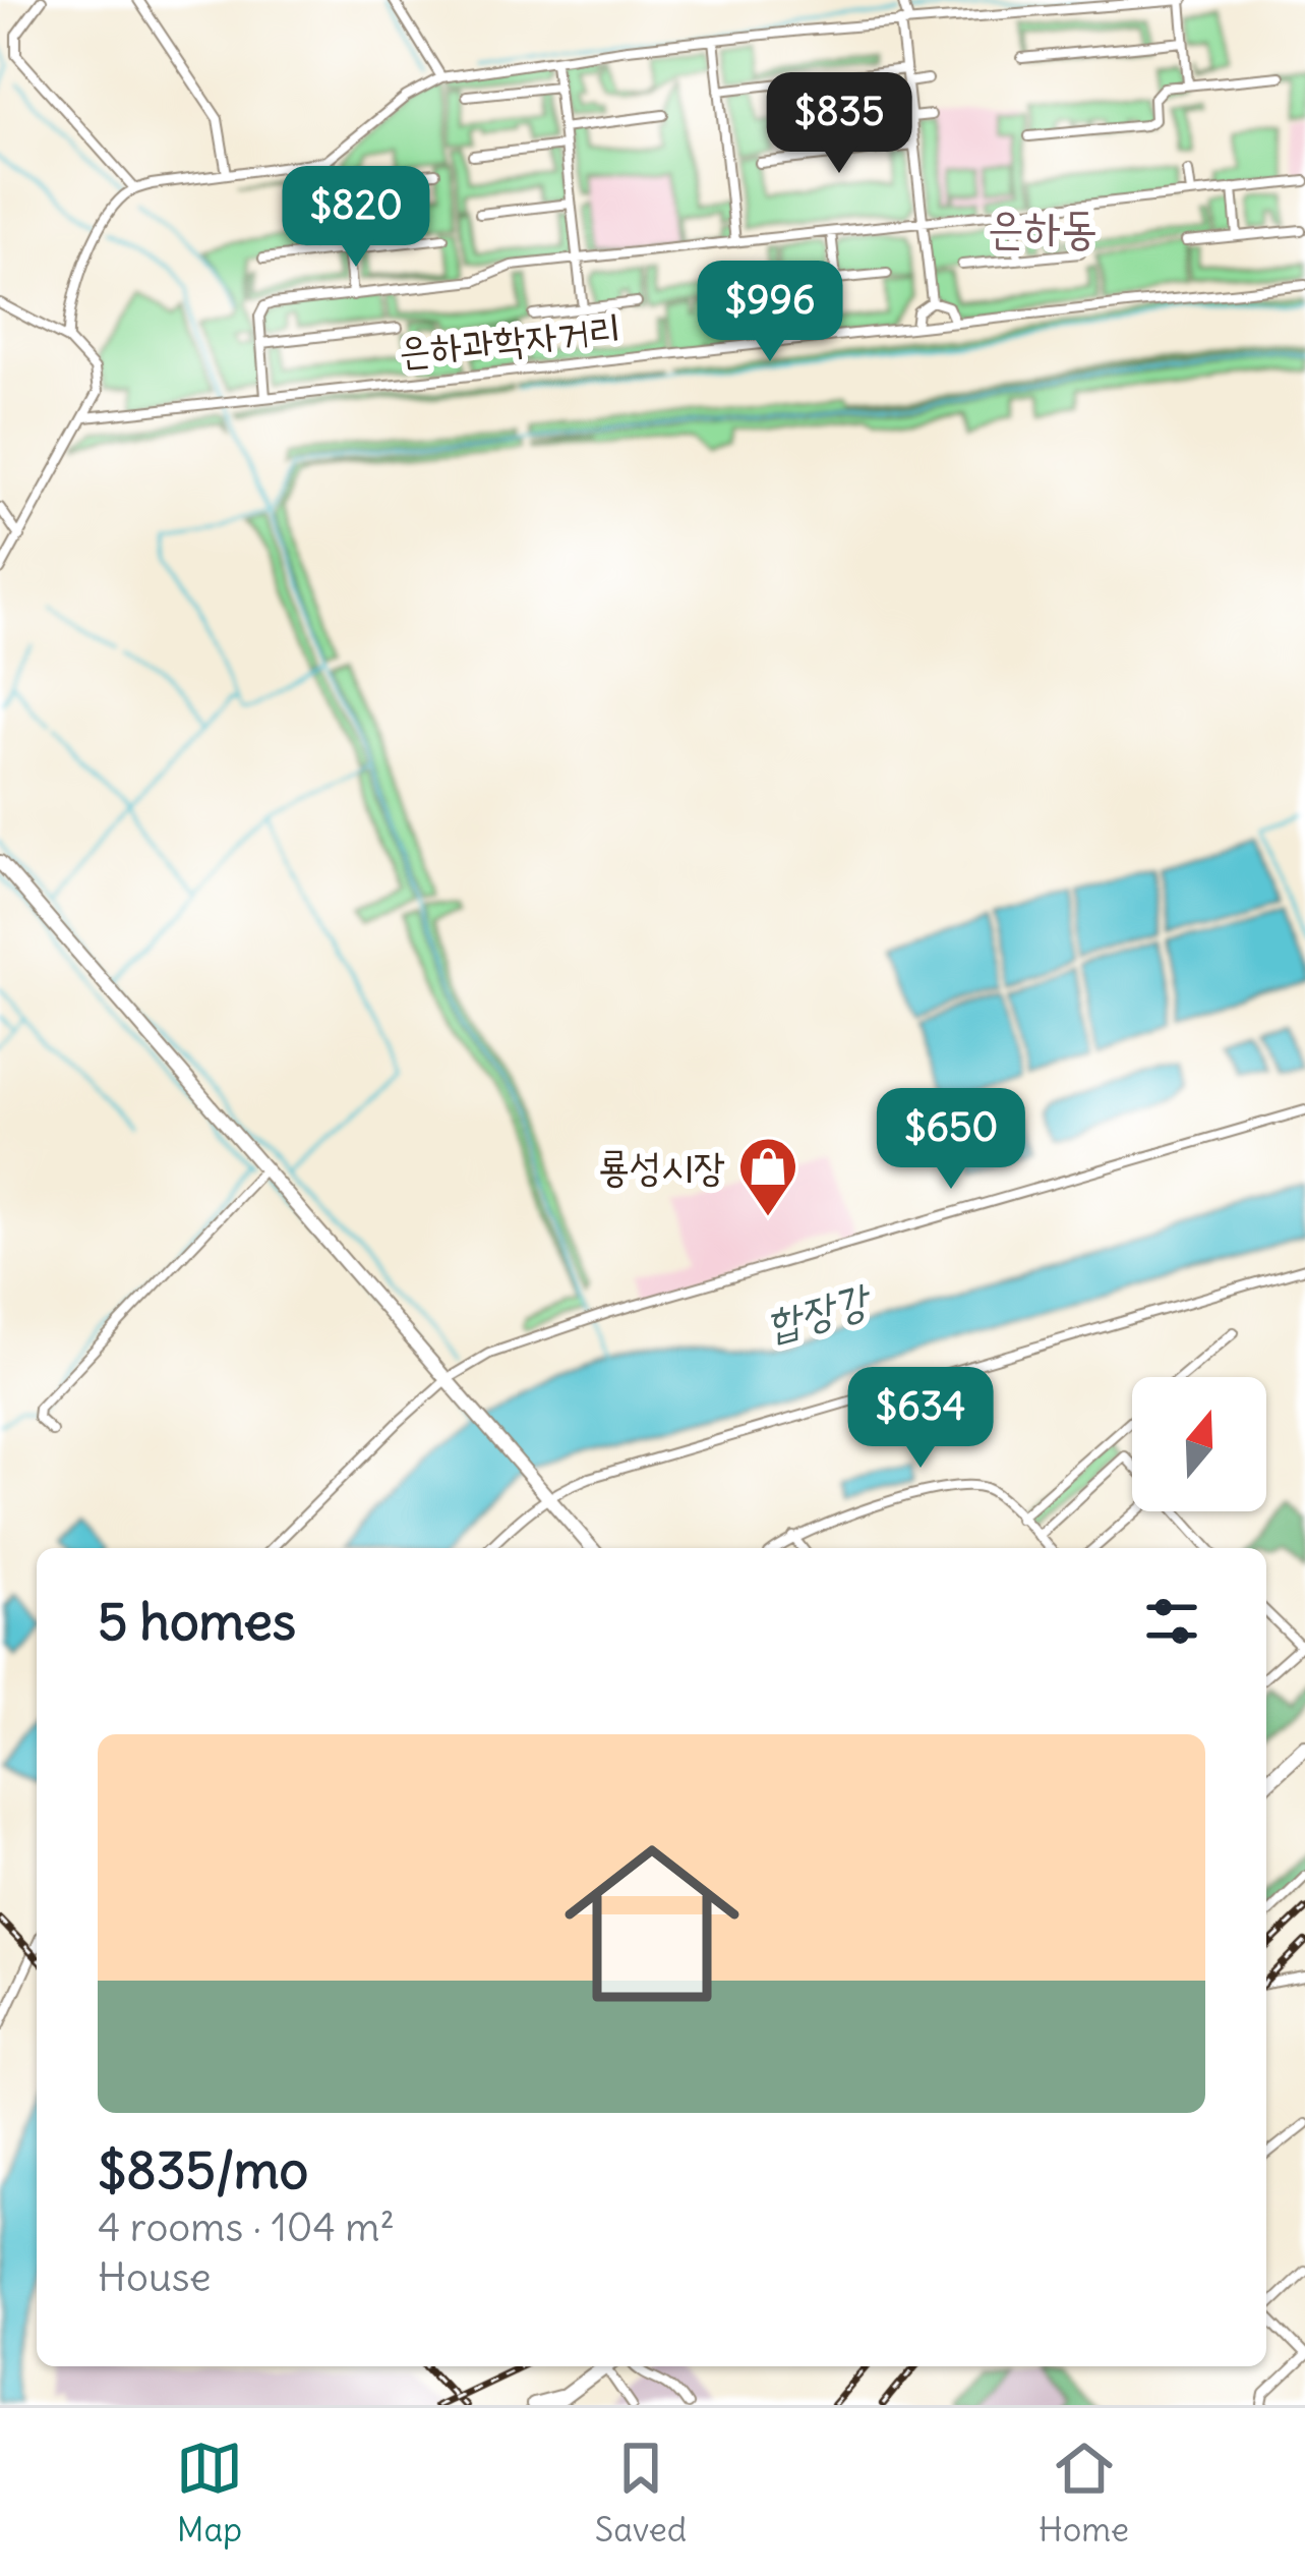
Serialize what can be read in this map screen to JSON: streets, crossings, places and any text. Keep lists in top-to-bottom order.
{
  "streets": {
    "street": ["은하과학자거리"]
  },
  "districts": ["은하동"],
  "water": ["합장강"],
  "places": {
    "shop": ["룡성시장"]
  },
  "north": "top",
  "page": {
    "price": [
      "$835",
      "$820",
      "$996",
      "$650",
      "$634"
    ],
    "heading": "5 homes",
    "list": [
      {
        "name": "$835/mo",
        "note": "4 rooms · 104 m² · House"
      }
    ],
    "tabs": ["Map", "Saved", "Home"]
  }
}
